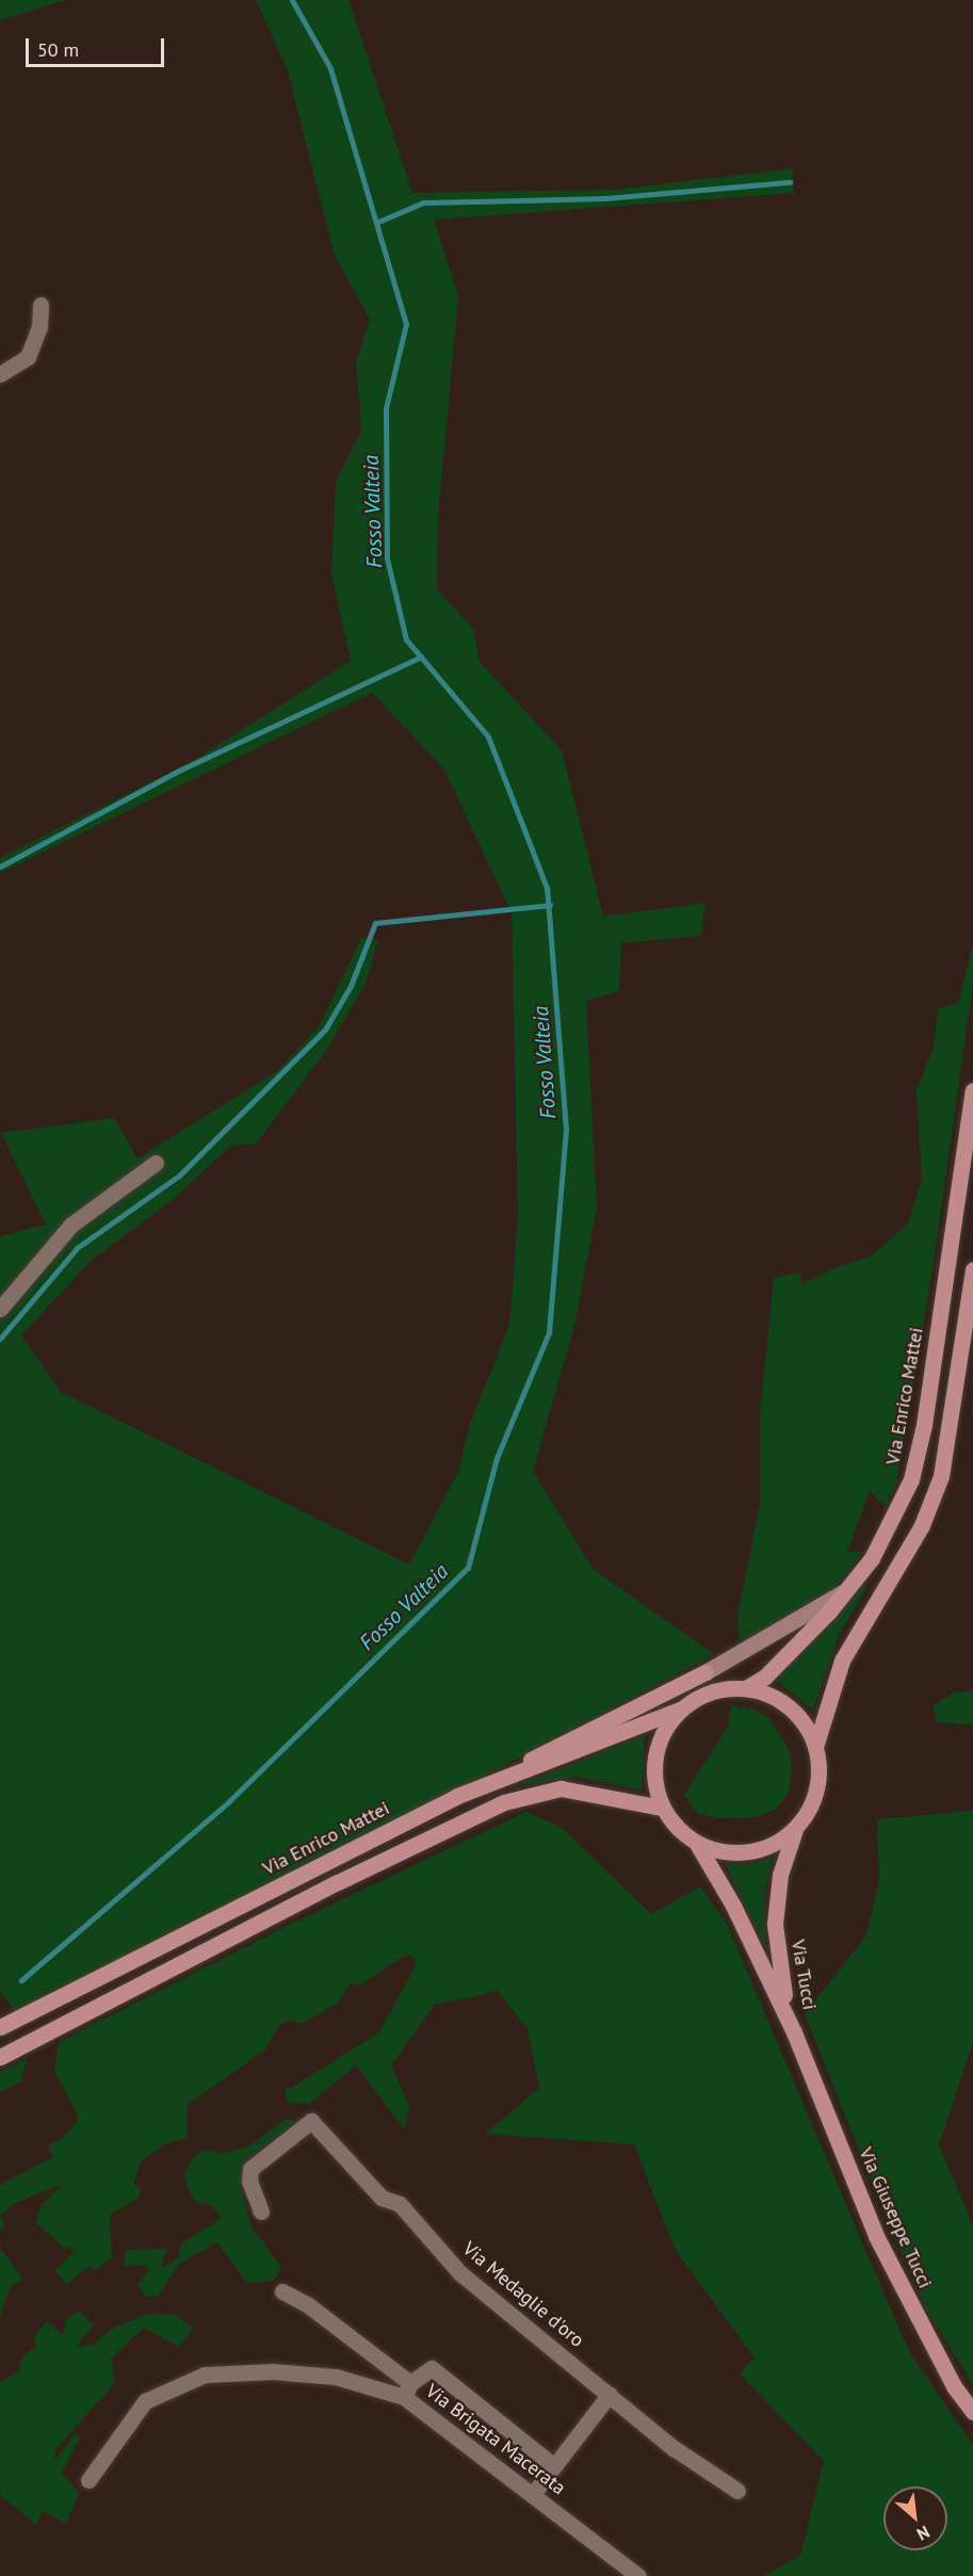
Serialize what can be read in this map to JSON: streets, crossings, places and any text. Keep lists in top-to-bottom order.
{
  "streets": {
    "main road": ["Via Enrico Mattei", "Via Tucci", "Via Giuseppe Tucci"],
    "street": ["Via Medaglie d'oro", "Via Brigata Macerata"]
  },
  "crossings": [
    ["Via Enrico Mattei", "Via Tucci"],
    ["Via Tucci", "Via Giuseppe Tucci"]
  ],
  "water": ["Fosso Valteia"],
  "scale_bar": "50 m",
  "north": "bottom right"
}
